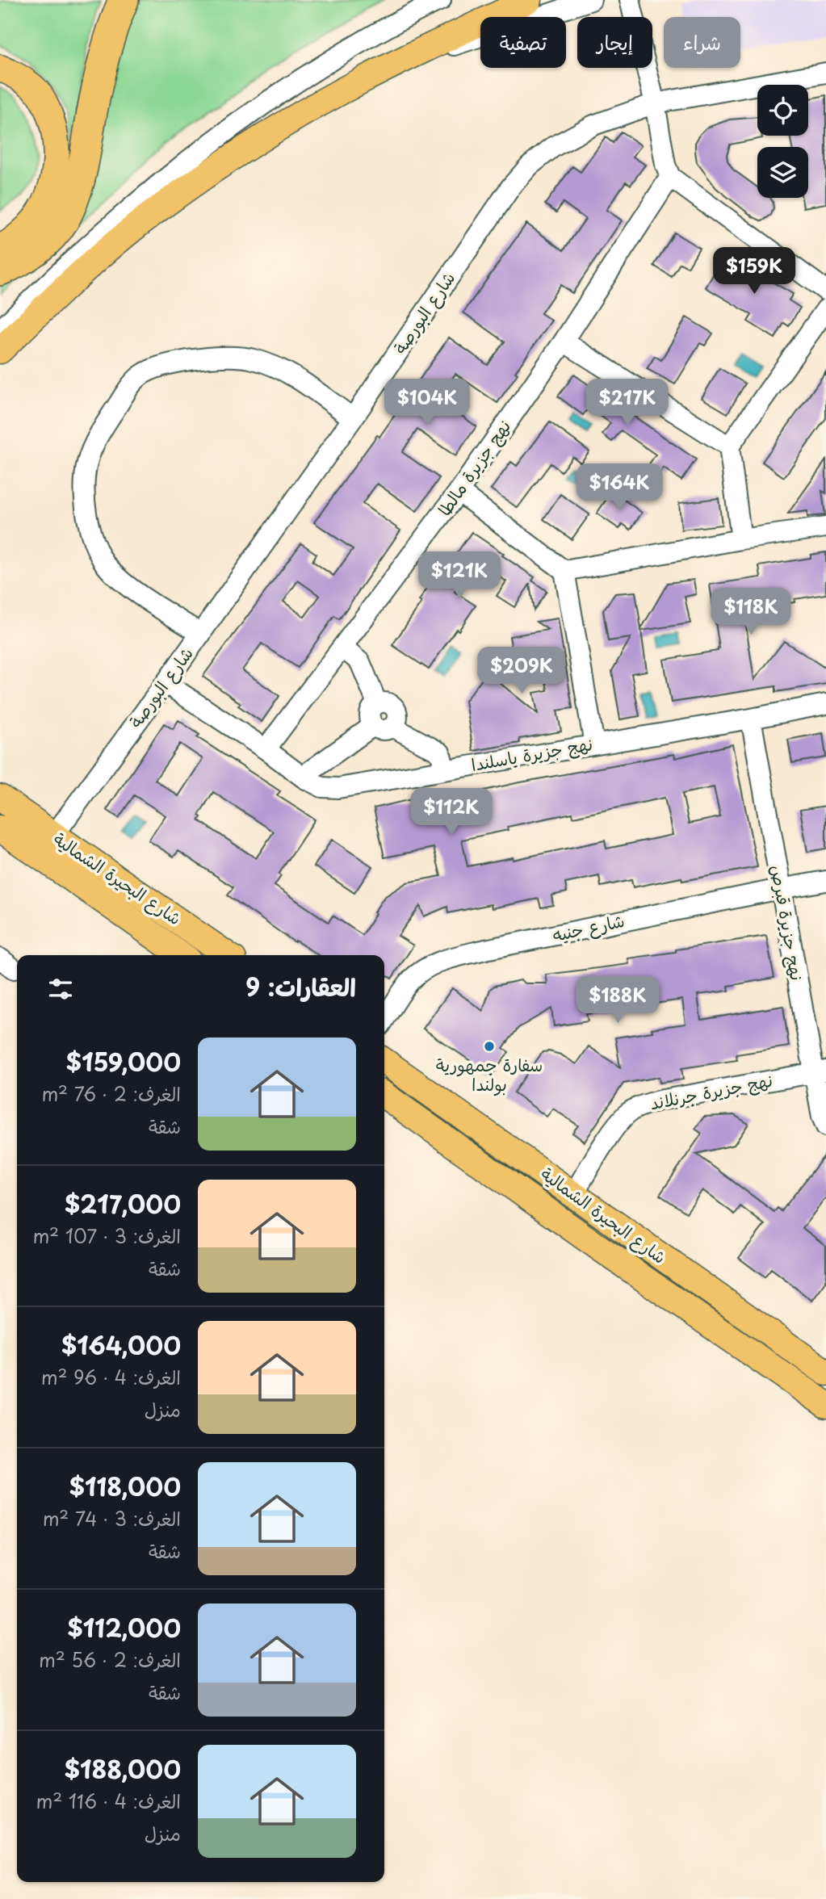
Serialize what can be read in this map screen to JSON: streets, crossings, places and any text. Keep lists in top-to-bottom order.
{
  "streets": {
    "main road": ["شارع البحيرة الشمالية"],
    "street": [
      "شارع البورصة",
      "نهج جزيرة مالطا",
      "نهج جزيرة ياسلندا",
      "نهج جزيرة قبرص",
      "شارع جنيه",
      "نهج جزيرة جرنلاند"
    ]
  },
  "crossings": [
    ["شارع البورصة", "نهج جزيرة ياسلندا"],
    ["شارع البورصة", "شارع البحيرة الشمالية"],
    ["نهج جزيرة مالطا", "نهج جزيرة ياسلندا"],
    ["نهج جزيرة ياسلندا", "نهج جزيرة قبرص"],
    ["شارع البحيرة الشمالية", "نهج جزيرة جرنلاند"],
    ["نهج جزيرة قبرص", "شارع جنيه"],
    ["نهج جزيرة قبرص", "نهج جزيرة جرنلاند"]
  ],
  "places": ["سفارة جمهورية بولندا"],
  "page": {
    "chip": ["شراء", "إيجار", "تصفية"],
    "price": [
      "$159K",
      "$104K",
      "$217K",
      "$164K",
      "$121K",
      "$118K",
      "$209K",
      "$112K",
      "$188K"
    ],
    "heading": "العقارات: 9",
    "list": [
      {
        "name": "$159,000",
        "note": "الغرف: 2 · 76 m² · شقة"
      },
      {
        "name": "$217,000",
        "note": "الغرف: 3 · 107 m² · شقة"
      },
      {
        "name": "$164,000",
        "note": "الغرف: 4 · 96 m² · منزل"
      },
      {
        "name": "$118,000",
        "note": "الغرف: 3 · 74 m² · شقة"
      },
      {
        "name": "$112,000",
        "note": "الغرف: 2 · 56 m² · شقة"
      },
      {
        "name": "$188,000",
        "note": "الغرف: 4 · 116 m² · منزل"
      }
    ]
  }
}
